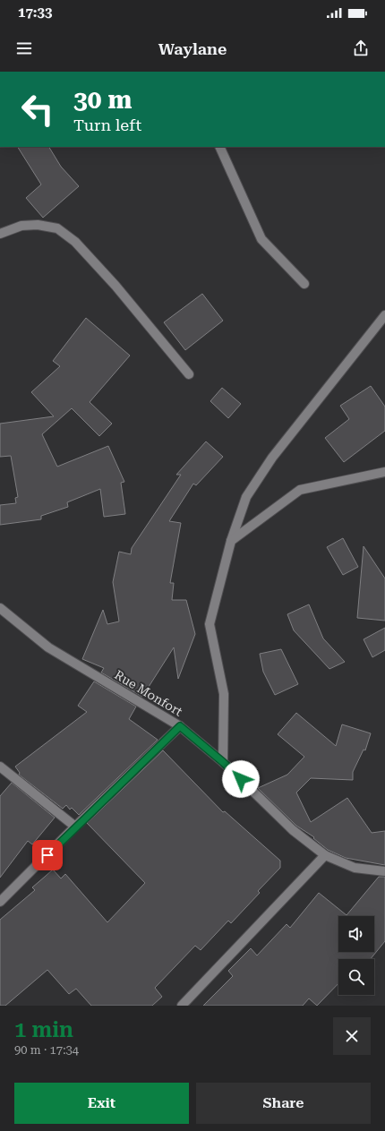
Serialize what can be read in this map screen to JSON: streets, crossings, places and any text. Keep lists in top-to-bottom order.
{
  "streets": {
    "street": ["Rue Monfort"]
  },
  "page": {
    "status": "17:33",
    "header": "Waylane",
    "turn": ["30 m", "Turn left"],
    "heading": ["1 min", "90 m · 17:34"],
    "buttons": ["Exit", "Share"]
  }
}
